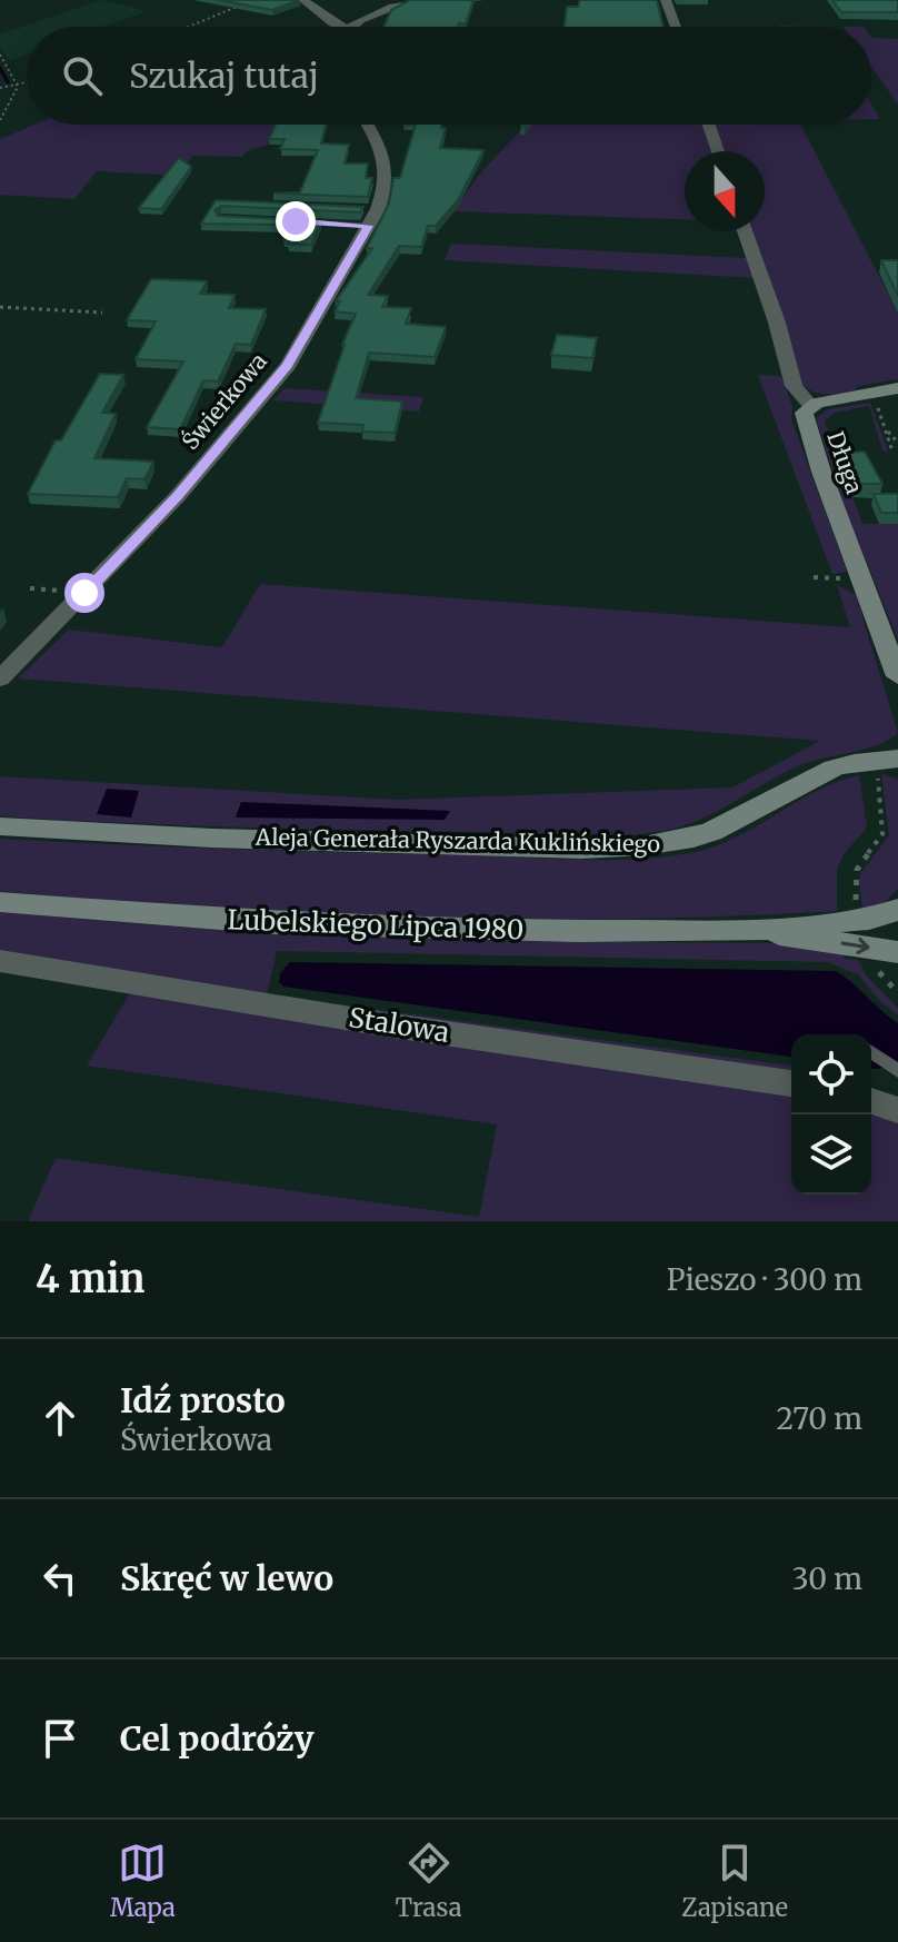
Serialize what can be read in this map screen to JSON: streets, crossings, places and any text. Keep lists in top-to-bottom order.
{
  "streets": {
    "street": [
      "Świerkowa",
      "Długa",
      "Aleja Generała Ryszarda Kuklińskiego",
      "Lubelskiego Lipca 1980",
      "Stalowa"
    ]
  },
  "north": "bottom",
  "page": {
    "search": "Szukaj tutaj",
    "heading": ["4 min", "Pieszo · 300 m"],
    "list": [
      ["Idź prosto", "Świerkowa", "270 m"],
      ["Skręć w lewo", "30 m"],
      "Cel podróży"
    ],
    "nav": ["Mapa", "Trasa", "Zapisane"]
  }
}
